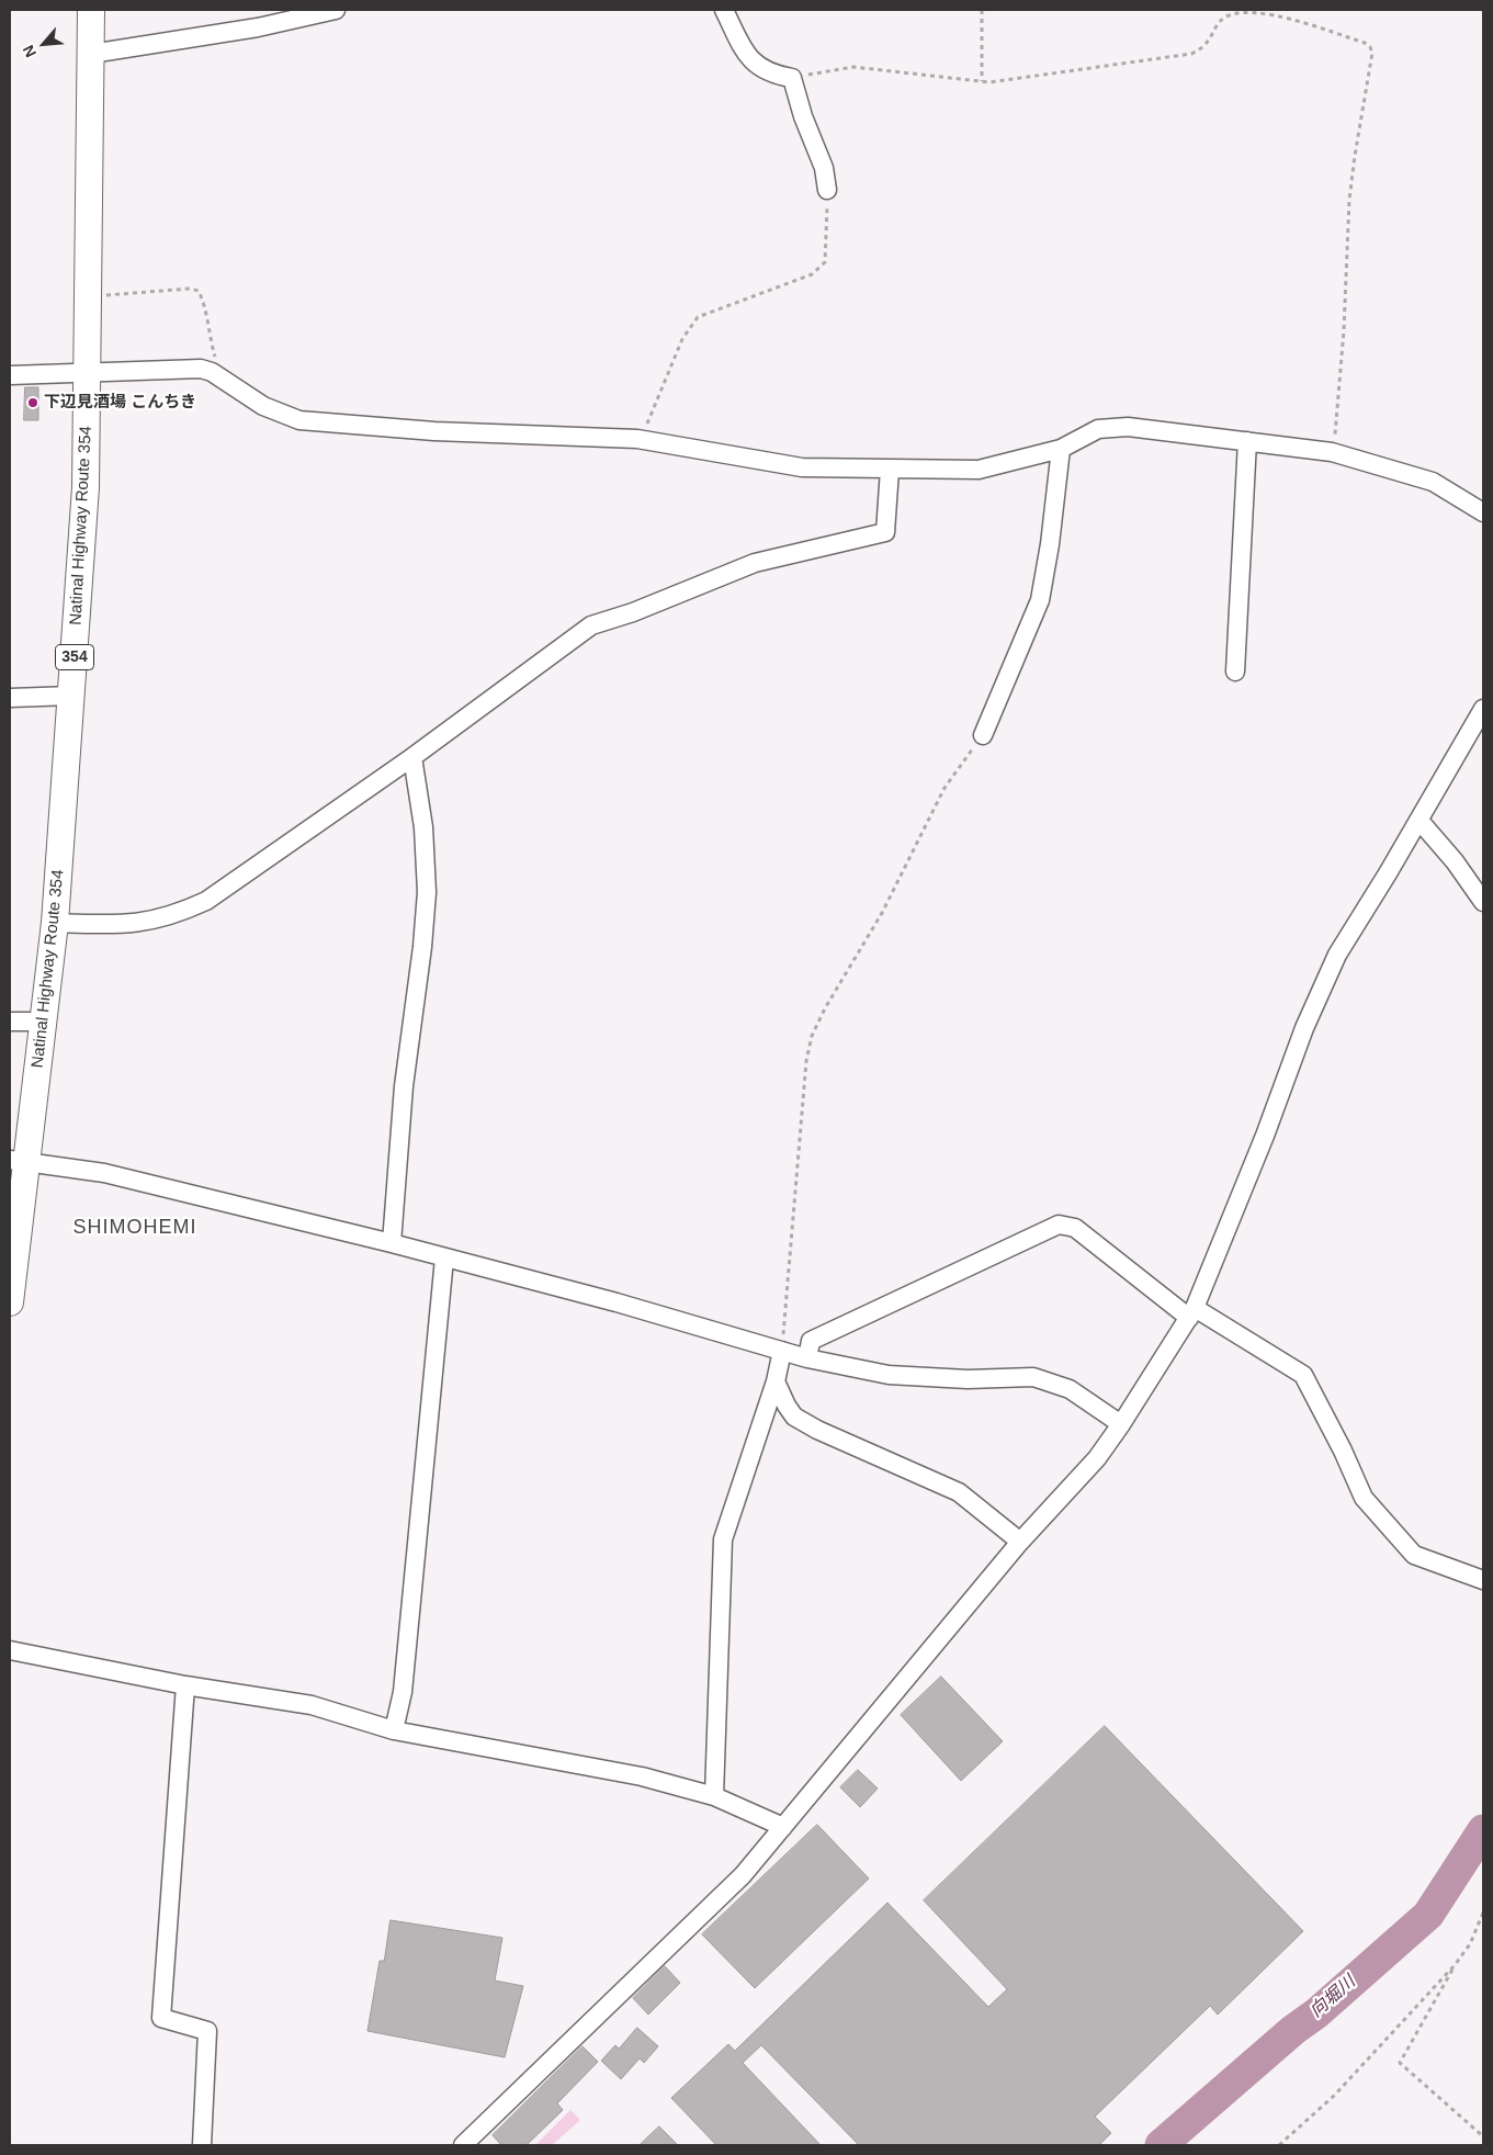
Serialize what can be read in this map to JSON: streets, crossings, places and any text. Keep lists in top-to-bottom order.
{
  "streets": {
    "highway": ["Natinal Highway Route 354", "354"]
  },
  "districts": ["SHIMOHEMI"],
  "water": ["向堀川"],
  "places": ["下辺見酒場 こんちき"],
  "north": "bottom left"
}
